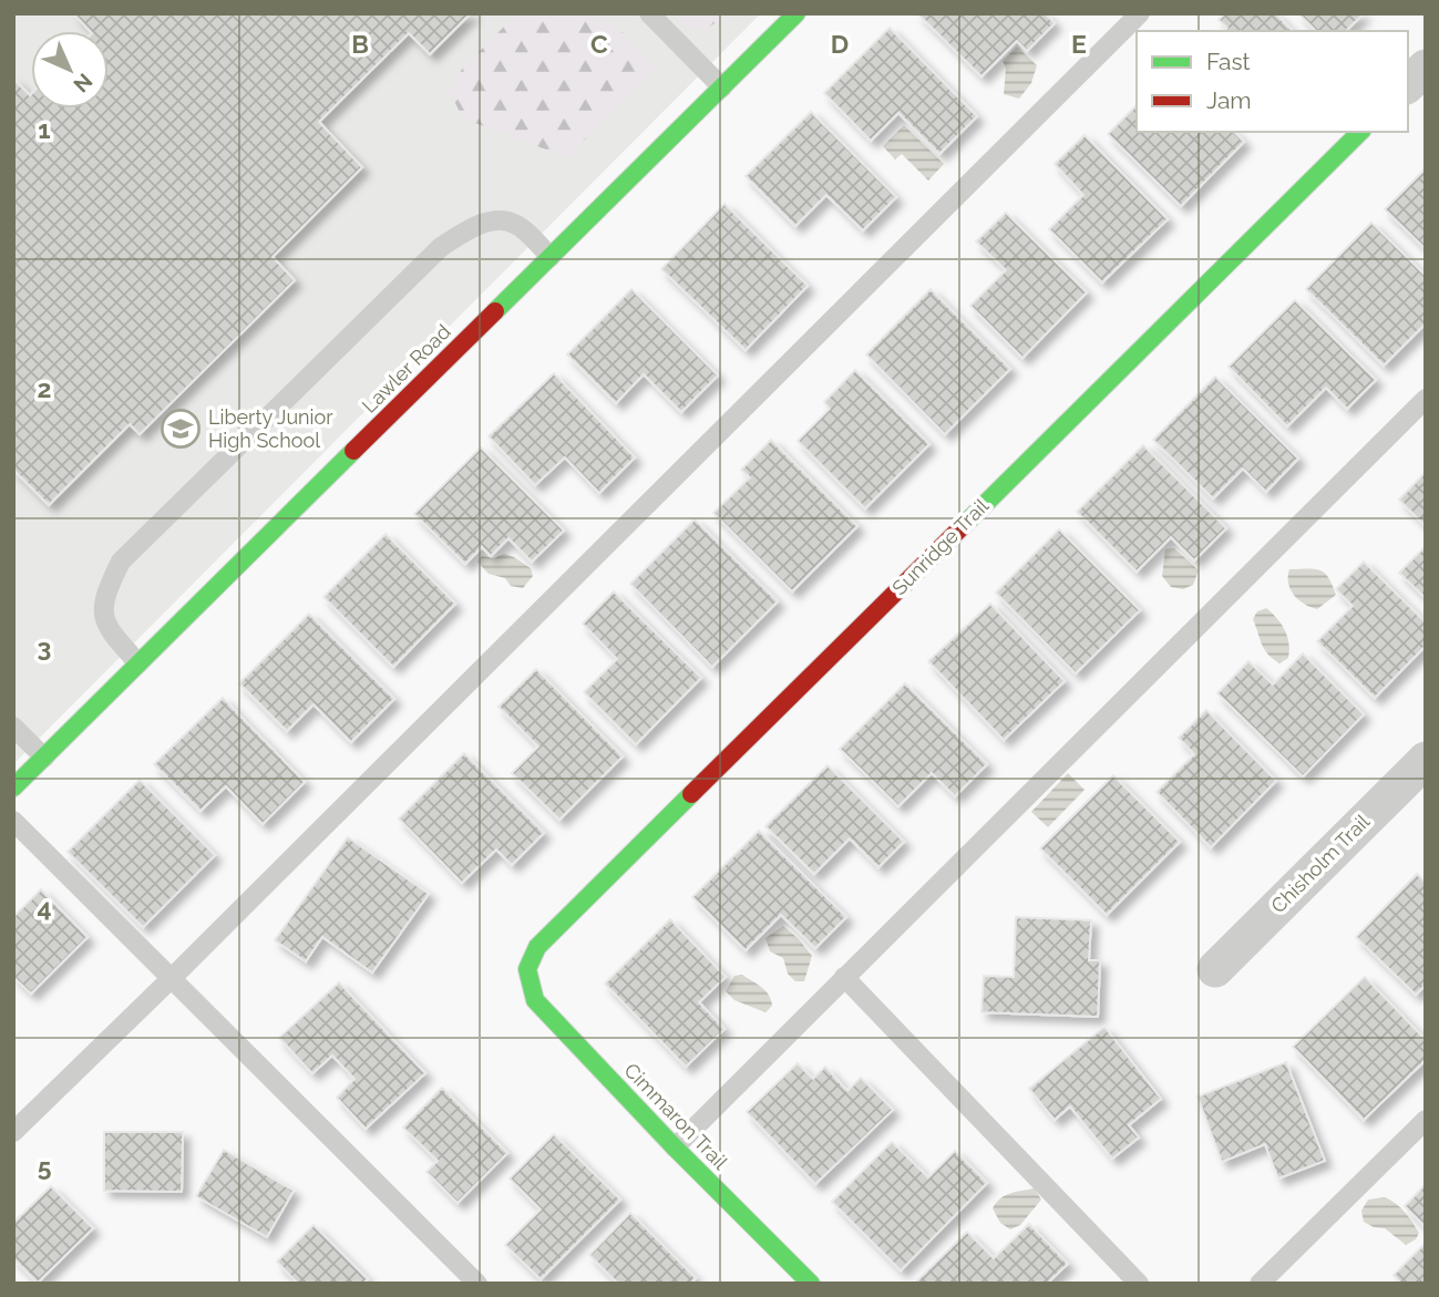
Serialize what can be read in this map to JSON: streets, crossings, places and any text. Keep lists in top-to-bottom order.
{
  "streets": {
    "street": [
      "Lawler Road",
      "Sunridge Trail",
      "Chisholm Trail",
      "Cimmaron Trail"
    ]
  },
  "crossings": [
    ["Sunridge Trail", "Cimmaron Trail"]
  ],
  "places": {
    "school or university": ["Liberty Junior High School"]
  },
  "legend": ["Fast", "Jam"],
  "north": "bottom right",
  "grid": {
    "columns": [
      "B",
      "C",
      "D",
      "E"
    ],
    "rows": [
      "1",
      "2",
      "3",
      "4",
      "5"
    ]
  }
}
